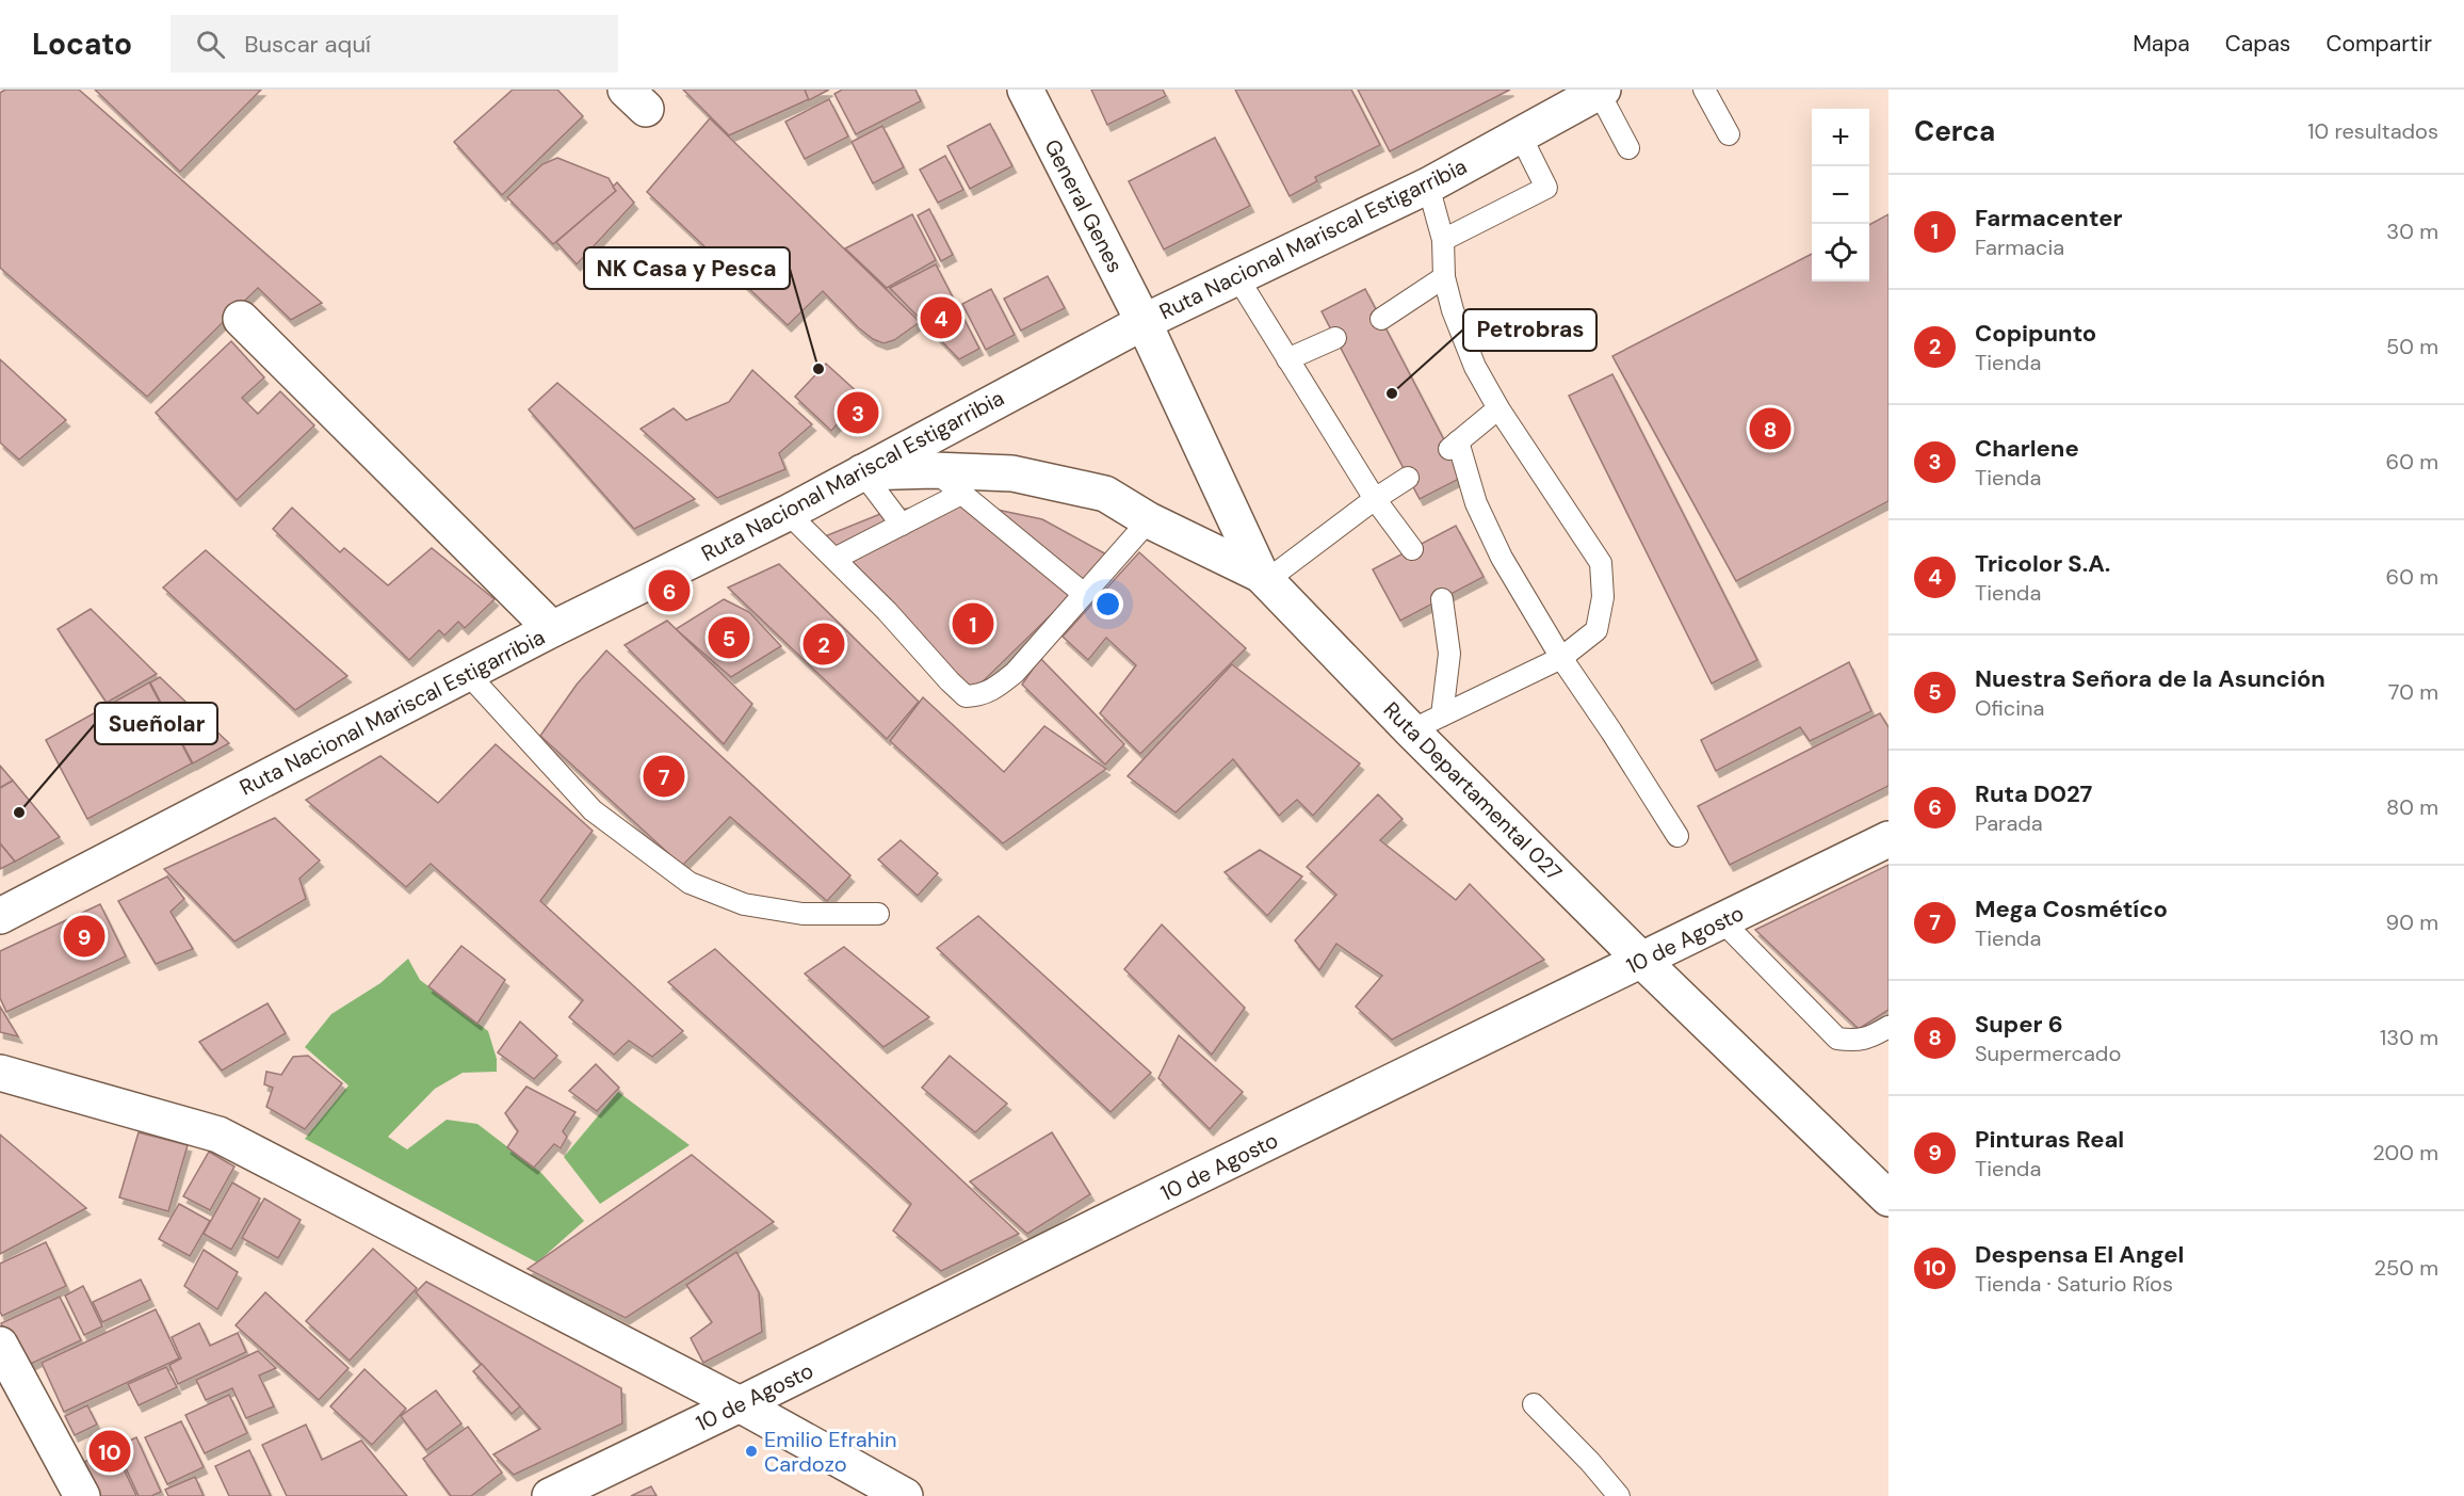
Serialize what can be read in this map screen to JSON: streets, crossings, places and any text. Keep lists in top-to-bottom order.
{
  "streets": {
    "main road": [
      "General Genes",
      "Ruta Nacional Mariscal Estigarribia",
      "Ruta Departamental 027",
      "10 de Agosto"
    ]
  },
  "crossings": [
    ["General Genes", "Ruta Nacional Mariscal Estigarribia"],
    ["General Genes", "Ruta Departamental 027"],
    ["Ruta Nacional Mariscal Estigarribia", "Ruta Departamental 027"],
    ["Ruta Departamental 027", "10 de Agosto"]
  ],
  "places": [
    "NK Casa y Pesca",
    "Petrobras",
    "Sueñolar",
    "Emilio Efrahin Cardozo"
  ],
  "page": {
    "header": "Locato",
    "search": "Buscar aquí",
    "nav": ["Mapa", "Capas", "Compartir"],
    "heading": ["Cerca", "10 resultados"],
    "map_buttons": ["+", "−"],
    "list": [
      {
        "mark": "1",
        "name": "Farmacenter",
        "note": "Farmacia",
        "value": "30 m"
      },
      {
        "mark": "2",
        "name": "Copipunto",
        "note": "Tienda",
        "value": "50 m"
      },
      {
        "mark": "3",
        "name": "Charlene",
        "note": "Tienda",
        "value": "60 m"
      },
      {
        "mark": "4",
        "name": "Tricolor S.A.",
        "note": "Tienda",
        "value": "60 m"
      },
      {
        "mark": "5",
        "name": "Nuestra Señora de la Asunción",
        "note": "Oficina",
        "value": "70 m"
      },
      {
        "mark": "6",
        "name": "Ruta D027",
        "note": "Parada",
        "value": "80 m"
      },
      {
        "mark": "7",
        "name": "Mega Cosmétíco",
        "note": "Tienda",
        "value": "90 m"
      },
      {
        "mark": "8",
        "name": "Super 6",
        "note": "Supermercado",
        "value": "130 m"
      },
      {
        "mark": "9",
        "name": "Pinturas Real",
        "note": "Tienda",
        "value": "200 m"
      },
      {
        "mark": "10",
        "name": "Despensa El Angel",
        "note": "Tienda · Saturio Ríos",
        "value": "250 m"
      }
    ],
    "pins": [
      "4",
      "3",
      "8",
      "6",
      "1",
      "5",
      "2",
      "7",
      "9",
      "10"
    ]
  }
}
